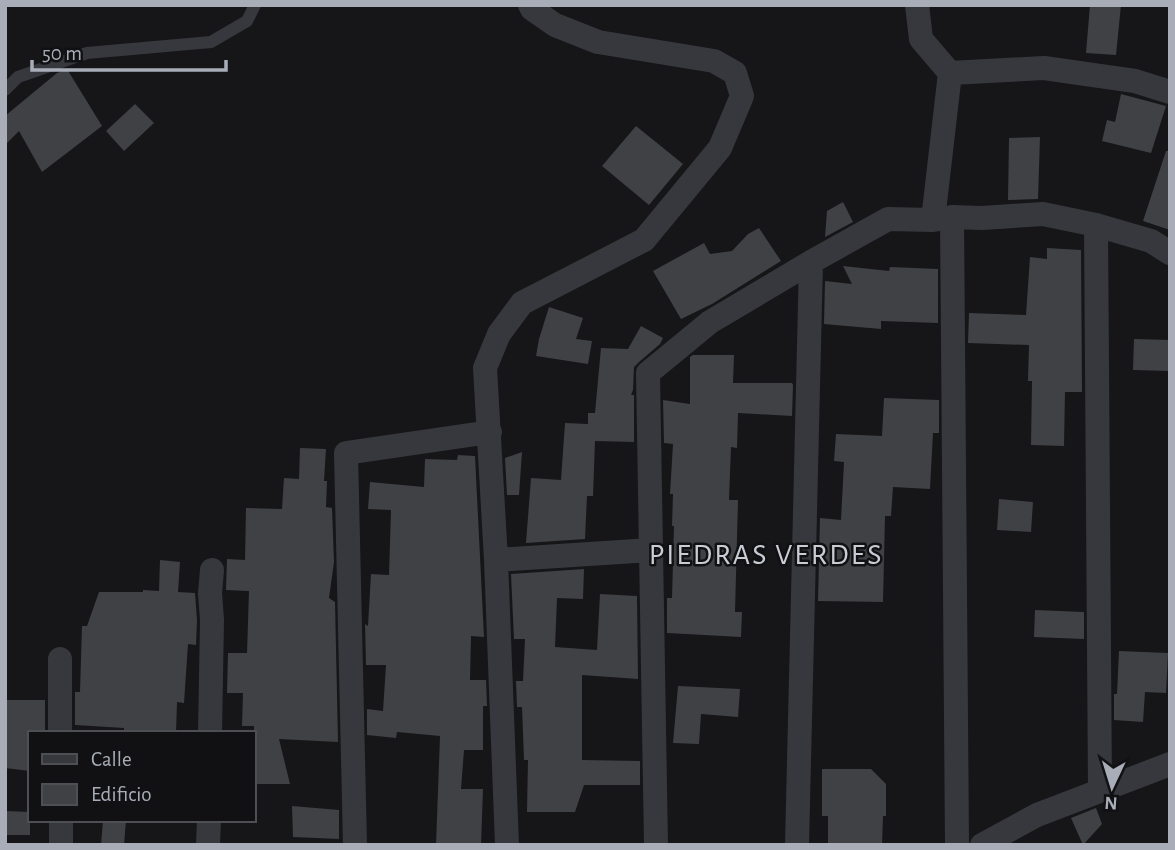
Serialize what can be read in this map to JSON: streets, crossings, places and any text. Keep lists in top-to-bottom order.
{
  "districts": ["PIEDRAS VERDES"],
  "legend": ["Calle", "Edificio"],
  "scale_bar": "50 m",
  "north": "bottom"
}
